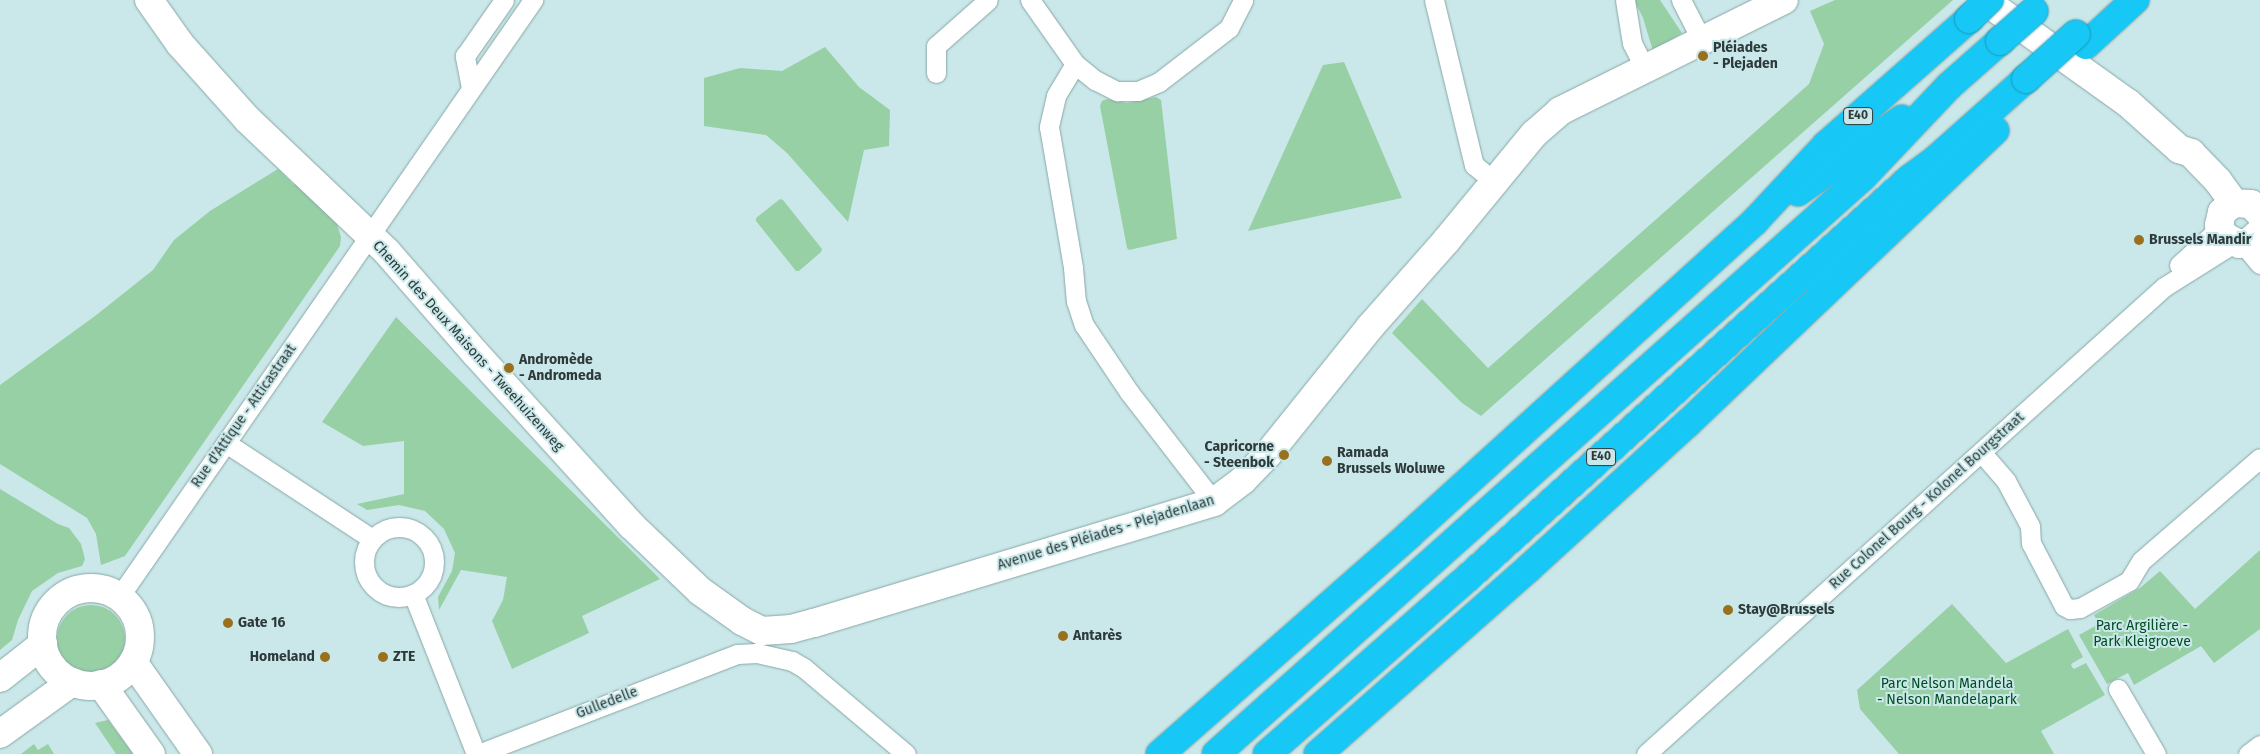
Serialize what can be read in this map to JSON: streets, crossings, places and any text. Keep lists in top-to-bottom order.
{
  "streets": {
    "highway": ["E40"],
    "street": [
      "Chemin des Deux Maisons - Tweehuizenweg",
      "Rue d'Attique - Atticastraat",
      "Rue Colonel Bourg - Kolonel Bourgstraat",
      "Avenue des Pléiades - Plejadenlaan",
      "Gulledelle"
    ]
  },
  "crossings": [
    ["E40", "Rue Colonel Bourg - Kolonel Bourgstraat"],
    ["Chemin des Deux Maisons - Tweehuizenweg", "Rue d'Attique - Atticastraat"],
    ["Chemin des Deux Maisons - Tweehuizenweg", "Avenue des Pléiades - Plejadenlaan"]
  ],
  "parks": ["Parc Argilière - Park Kleigroeve", "Parc Nelson Mandela - Nelson Mandelapark"],
  "places": [
    "Pléiades - Plejaden",
    "Brussels Mandir",
    "Andromède - Andromeda",
    "Capricorne - Steenbok",
    "Ramada Brussels Woluwe",
    "Stay@Brussels",
    "Gate 16",
    "Antarès",
    "Homeland",
    "ZTE"
  ]
}
